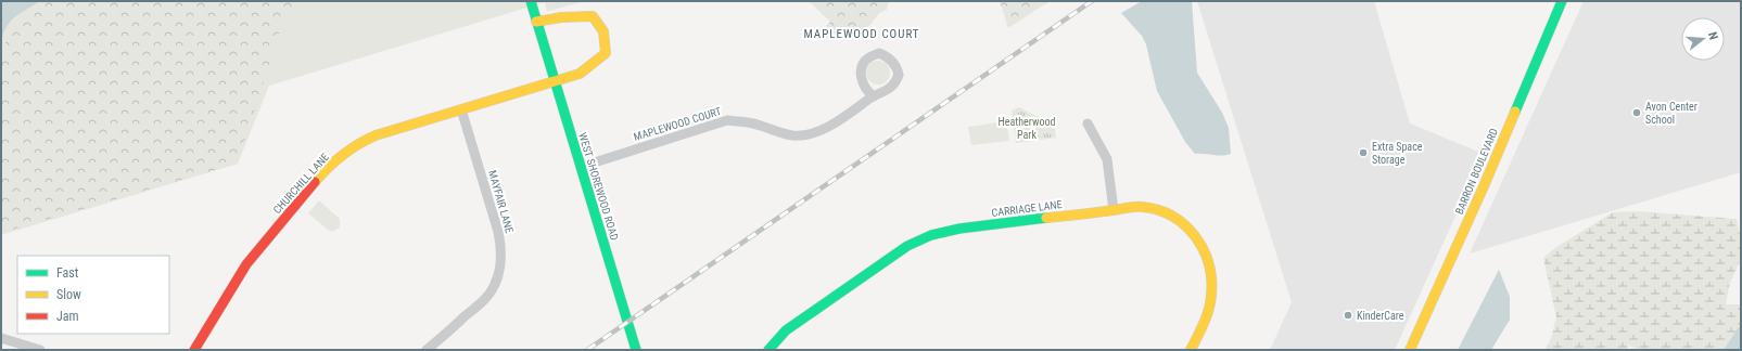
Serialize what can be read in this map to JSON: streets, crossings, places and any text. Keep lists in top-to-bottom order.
{
  "streets": {
    "street": [
      "MAPLEWOOD COURT",
      "BARRON BOULEVARD",
      "CHURCHILL LANE",
      "WEST SHOREWOOD ROAD",
      "MAYFAIR LANE",
      "CARRIAGE LANE"
    ]
  },
  "crossings": [
    ["MAPLEWOOD COURT", "WEST SHOREWOOD ROAD"],
    ["CHURCHILL LANE", "WEST SHOREWOOD ROAD"],
    ["CHURCHILL LANE", "MAYFAIR LANE"]
  ],
  "districts": ["MAPLEWOOD COURT"],
  "parks": ["Heatherwood Park"],
  "places": ["Avon Center School", "Extra Space Storage", "KinderCare"],
  "legend": ["Fast", "Slow", "Jam"],
  "north": "right"
}
